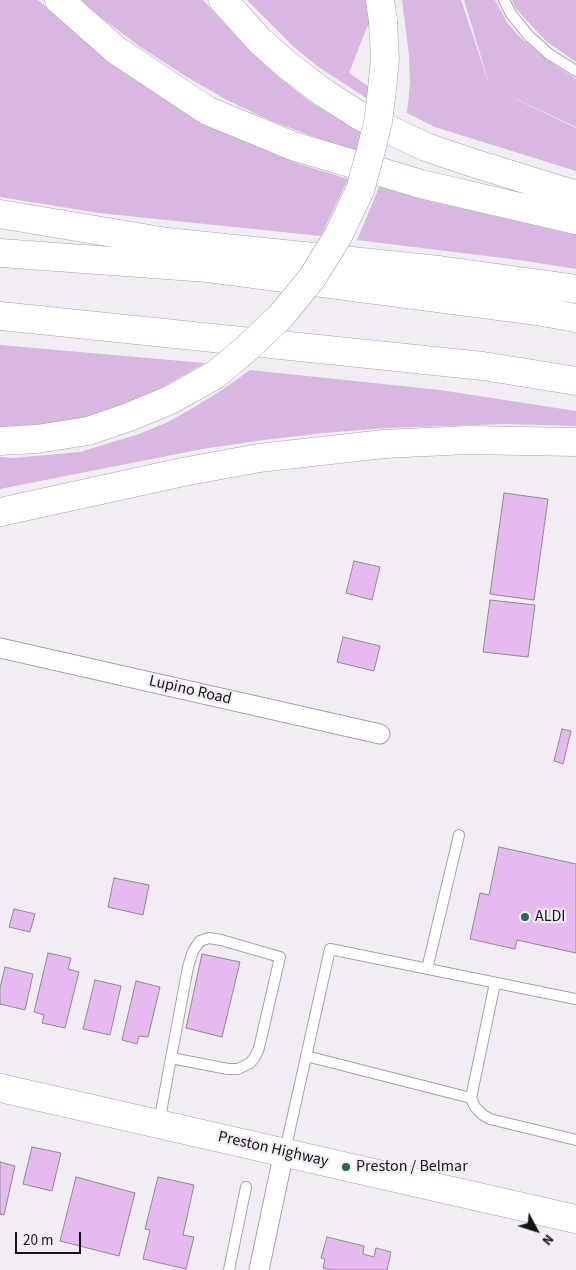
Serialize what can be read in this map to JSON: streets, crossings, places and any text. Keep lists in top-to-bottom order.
{
  "streets": {
    "main road": ["Preston Highway"],
    "street": ["Lupino Road"]
  },
  "places": ["ALDI", "Preston / Belmar"],
  "scale_bar": "20 m",
  "north": "bottom right"
}
